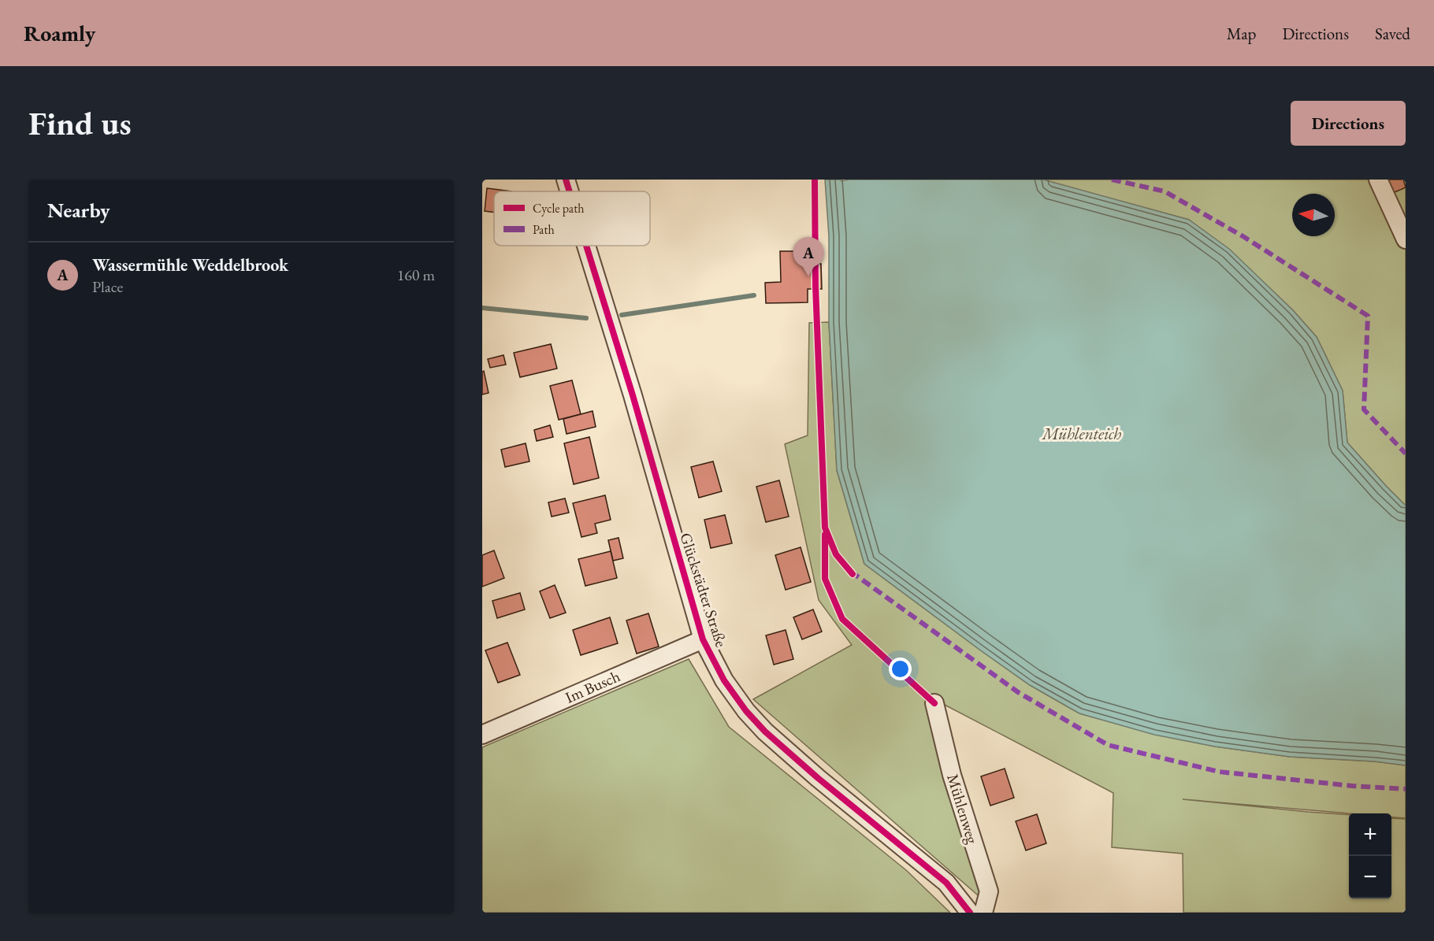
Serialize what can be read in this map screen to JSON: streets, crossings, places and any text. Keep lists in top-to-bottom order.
{
  "streets": {
    "street": ["Glückstädter Straße", "Im Busch", "Mühlenweg"]
  },
  "crossings": [
    ["Glückstädter Straße", "Im Busch"]
  ],
  "water": ["Mühlenteich"],
  "legend": ["Cycle path", "Path"],
  "north": "left",
  "page": {
    "header": "Roamly",
    "nav": ["Map", "Directions", "Saved"],
    "buttons": "Directions",
    "title": "Find us",
    "heading": "Nearby",
    "pins": "A",
    "list": [
      {
        "mark": "A",
        "name": "Wassermühle Weddelbrook",
        "note": "Place",
        "value": "160 m"
      }
    ],
    "map_buttons": ["+", "−"]
  }
}
